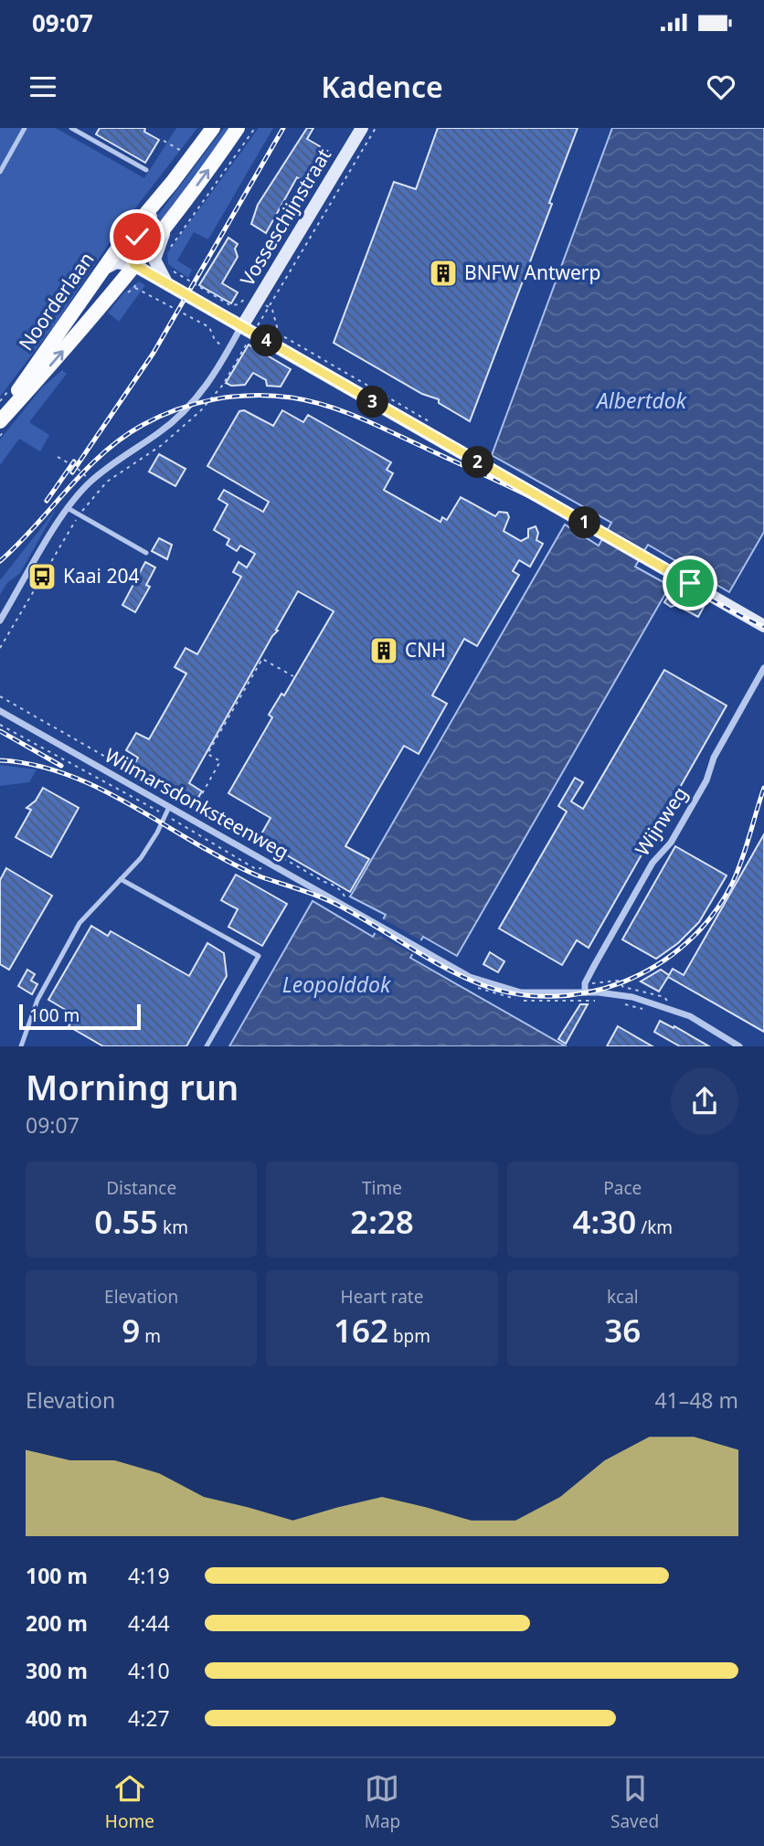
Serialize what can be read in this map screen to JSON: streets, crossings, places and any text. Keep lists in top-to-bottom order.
{
  "streets": {
    "main road": ["Vosseschijnstraat", "Noorderlaan"],
    "street": ["Wilmarsdonksteenweg", "Wijnweg"]
  },
  "crossings": [
    ["Wilmarsdonksteenweg", "Wijnweg"]
  ],
  "water": ["Albertdok", "Leopolddok"],
  "places": {
    "building": ["BNFW Antwerp", "CNH"],
    "bus stop": ["Kaai 204"]
  },
  "scale_bar": "100 m",
  "page": {
    "status": "09:07",
    "header": "Kadence",
    "pins": [
      "4",
      "3",
      "2",
      "1"
    ],
    "scale": "100 m",
    "heading": ["Morning run", "09:07"],
    "stats": [
      ["Distance", "0.55 km"],
      ["Time", "2:28"],
      ["Pace", "4:30 /km"],
      ["Elevation", "9 m"],
      ["Heart rate", "162 bpm"],
      ["kcal", "36"]
    ],
    "chart": ["Elevation", "41–48 m"],
    "list": [
      {
        "name": "100 m",
        "note": "4:19"
      },
      {
        "name": "200 m",
        "note": "4:44"
      },
      {
        "name": "300 m",
        "note": "4:10"
      },
      {
        "name": "400 m",
        "note": "4:27"
      }
    ],
    "tabs": ["Home", "Map", "Saved"]
  }
}
